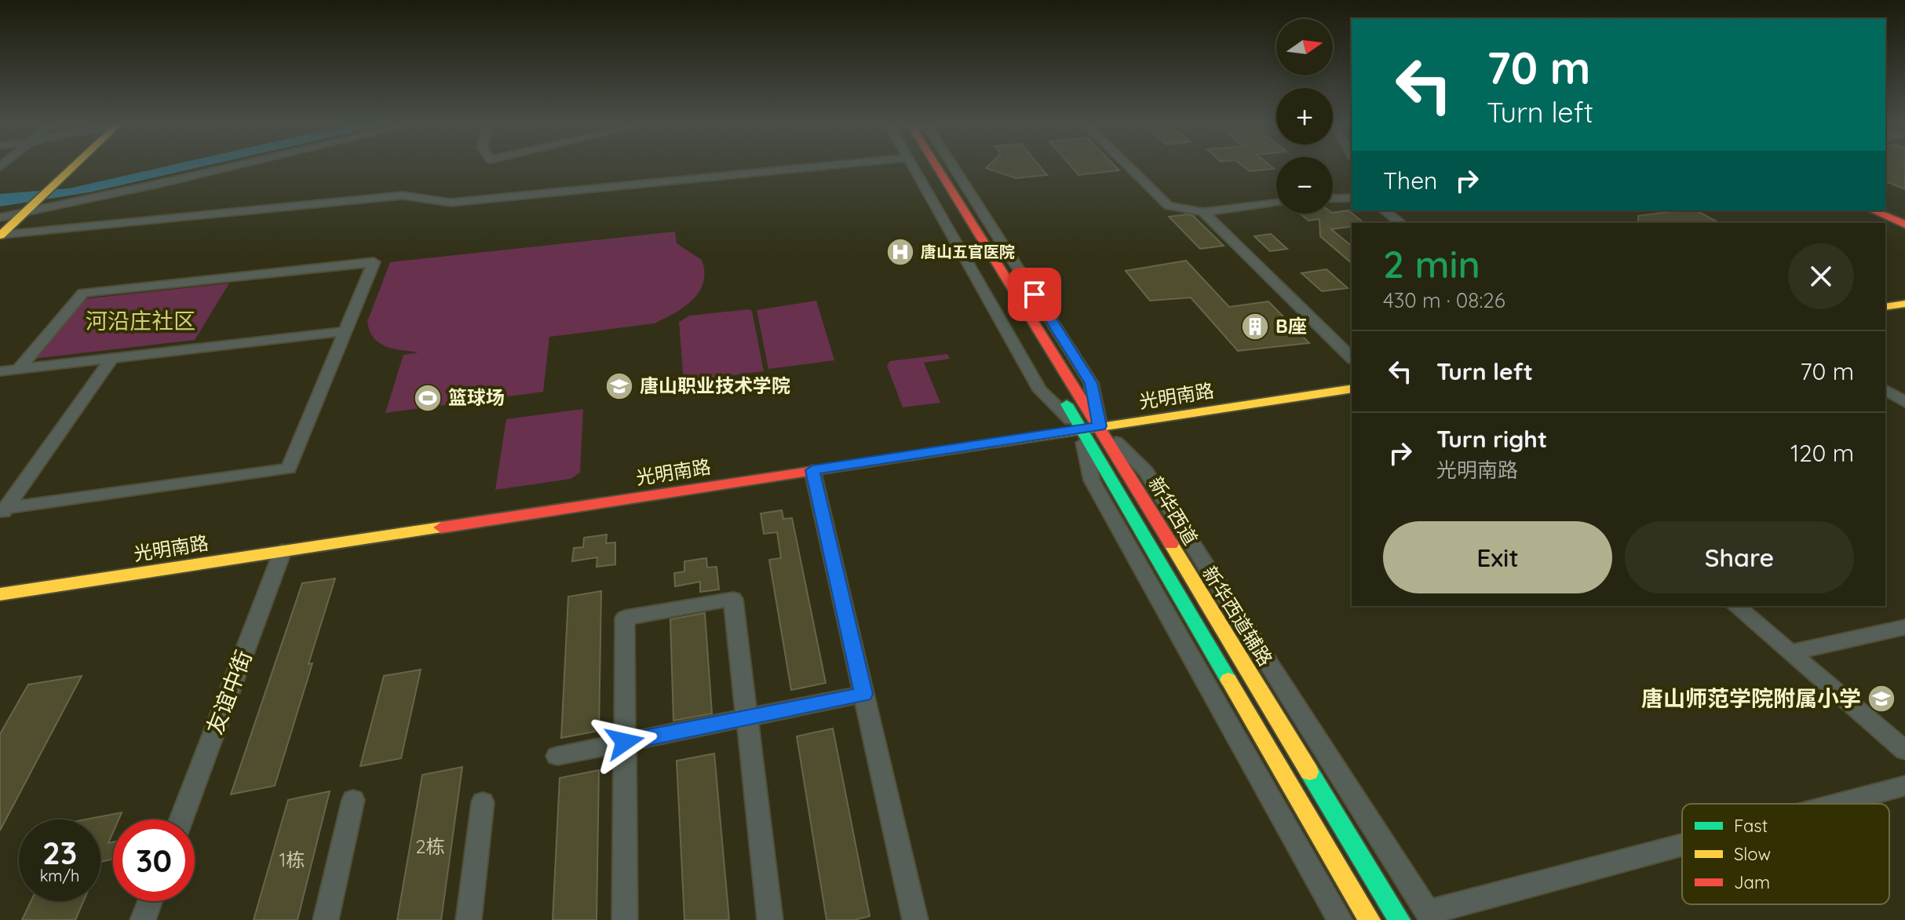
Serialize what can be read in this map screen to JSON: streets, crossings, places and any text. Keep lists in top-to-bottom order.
{
  "streets": {
    "main road": ["光明南路", "新华西道"],
    "street": ["新华西道辅路", "友谊中街"]
  },
  "crossings": [
    ["光明南路", "新华西道"],
    ["光明南路", "新华西道辅路"],
    ["光明南路", "友谊中街"],
    ["新华西道", "新华西道辅路"]
  ],
  "districts": ["河沿庄社区"],
  "places": {
    "hospital": ["唐山五官医院"],
    "building": ["B座"],
    "school or university": ["唐山职业技术学院", "唐山师范学院附属小学"],
    "sports": ["篮球场"]
  },
  "house_numbers": ["2栋", "1栋"],
  "legend": ["Fast", "Slow", "Jam"],
  "north": "right",
  "page": {
    "map_buttons": ["+", "−"],
    "turn": ["70 m", "Turn left"],
    "then": "Then",
    "heading": ["2 min", "430 m · 08:26"],
    "list": [
      {
        "name": "Turn left",
        "value": "70 m"
      },
      {
        "name": "Turn right",
        "note": "光明南路",
        "value": "120 m"
      }
    ],
    "buttons": ["Exit", "Share"],
    "speed": "23 km/h",
    "limit": "30"
  }
}
